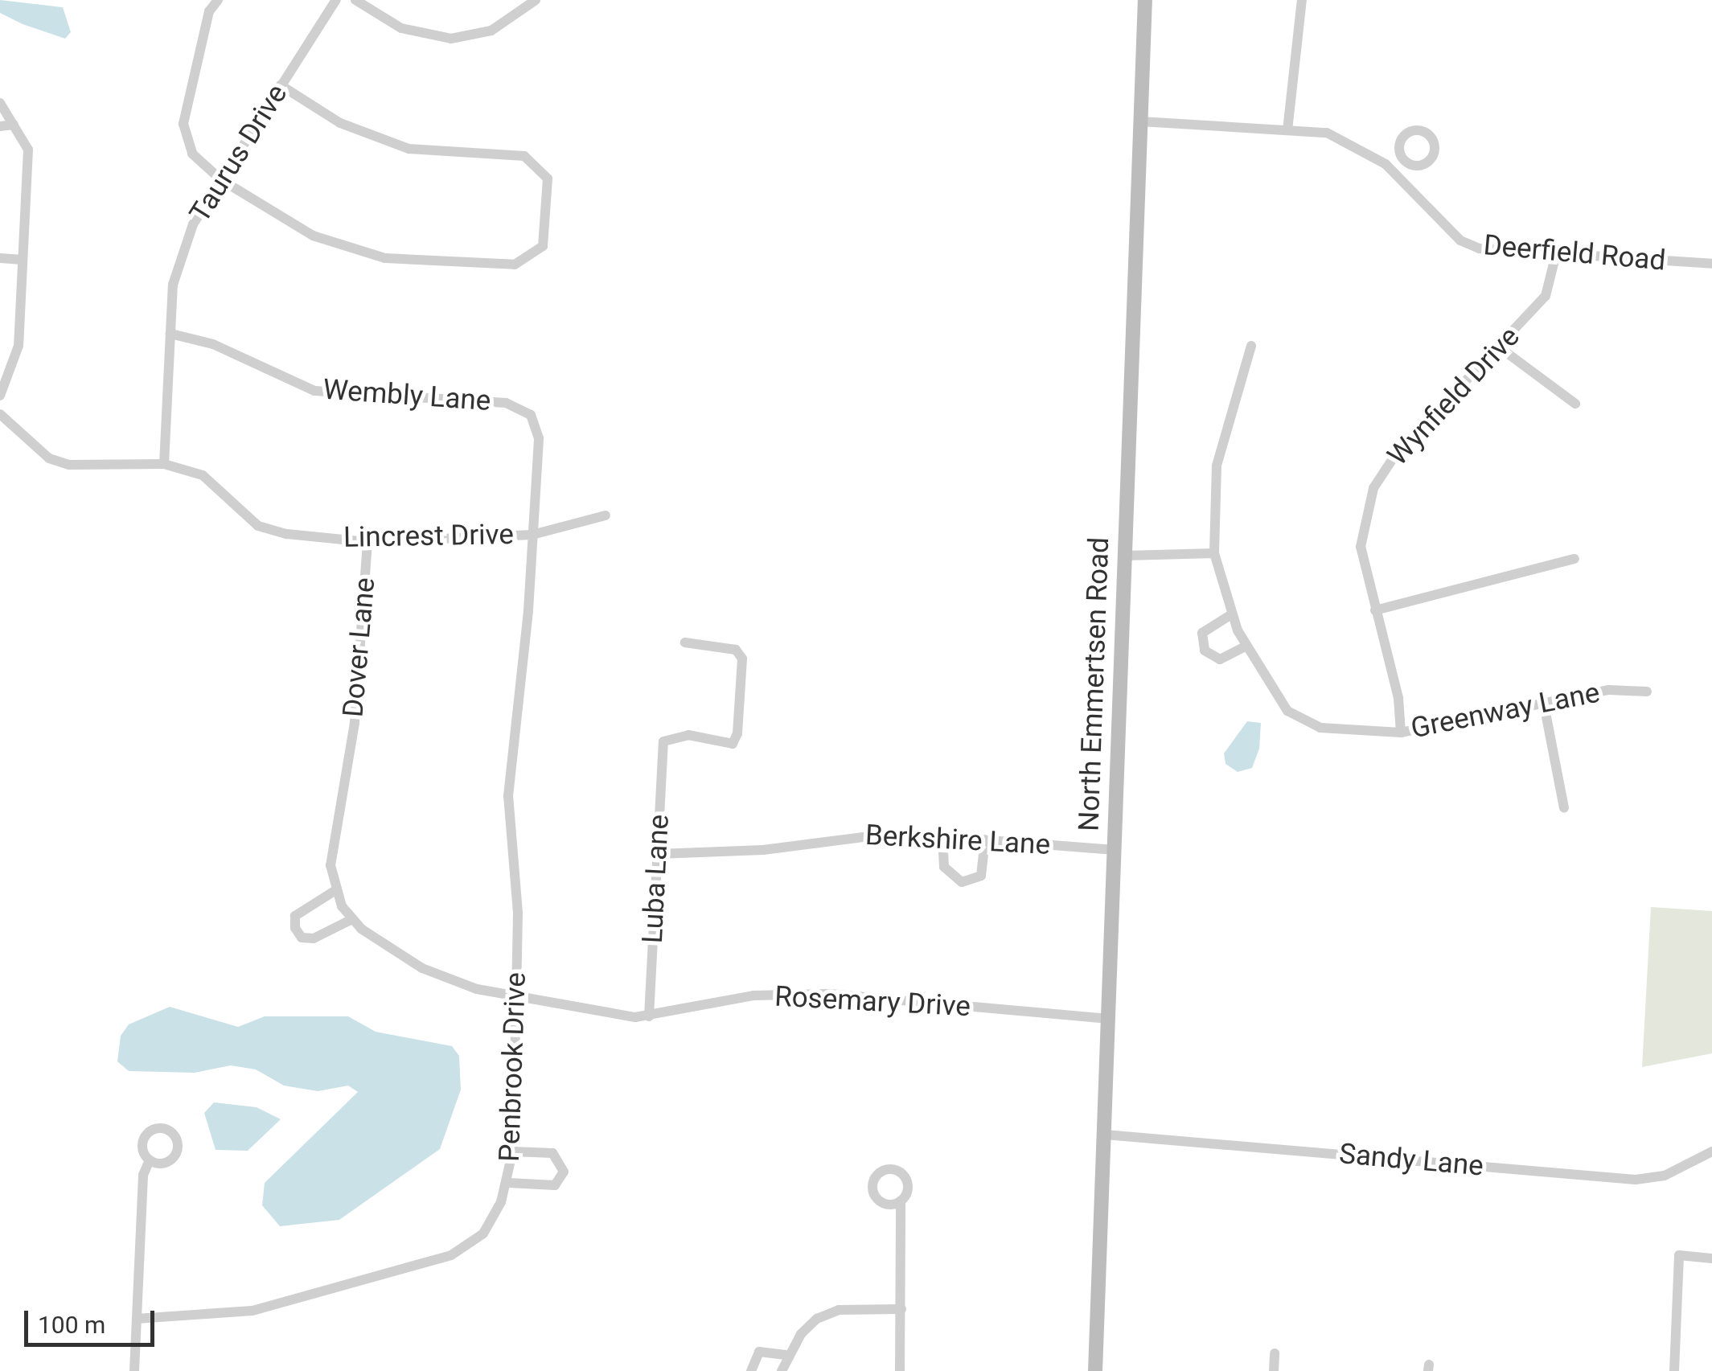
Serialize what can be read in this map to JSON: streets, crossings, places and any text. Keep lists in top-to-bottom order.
{
  "streets": {
    "street": [
      "Taurus Drive",
      "Deerfield Road",
      "Wembly Lane",
      "Wynfield Drive",
      "Lincrest Drive",
      "Dover Lane",
      "North Emmertsen Road",
      "Greenway Lane",
      "Berkshire Lane",
      "Luba Lane",
      "Rosemary Drive",
      "Penbrook Drive",
      "Sandy Lane"
    ]
  },
  "crossings": [
    ["Taurus Drive", "Wembly Lane"],
    ["Taurus Drive", "Lincrest Drive"],
    ["Deerfield Road", "Wynfield Drive"],
    ["Deerfield Road", "North Emmertsen Road"],
    ["Wembly Lane", "Lincrest Drive"],
    ["Wembly Lane", "Penbrook Drive"],
    ["Wynfield Drive", "Greenway Lane"],
    ["Lincrest Drive", "Dover Lane"],
    ["Lincrest Drive", "Penbrook Drive"],
    ["Dover Lane", "Rosemary Drive"],
    ["North Emmertsen Road", "Berkshire Lane"],
    ["North Emmertsen Road", "Rosemary Drive"],
    ["North Emmertsen Road", "Sandy Lane"],
    ["Berkshire Lane", "Luba Lane"],
    ["Luba Lane", "Rosemary Drive"],
    ["Rosemary Drive", "Penbrook Drive"]
  ],
  "scale_bar": "100 m"
}
